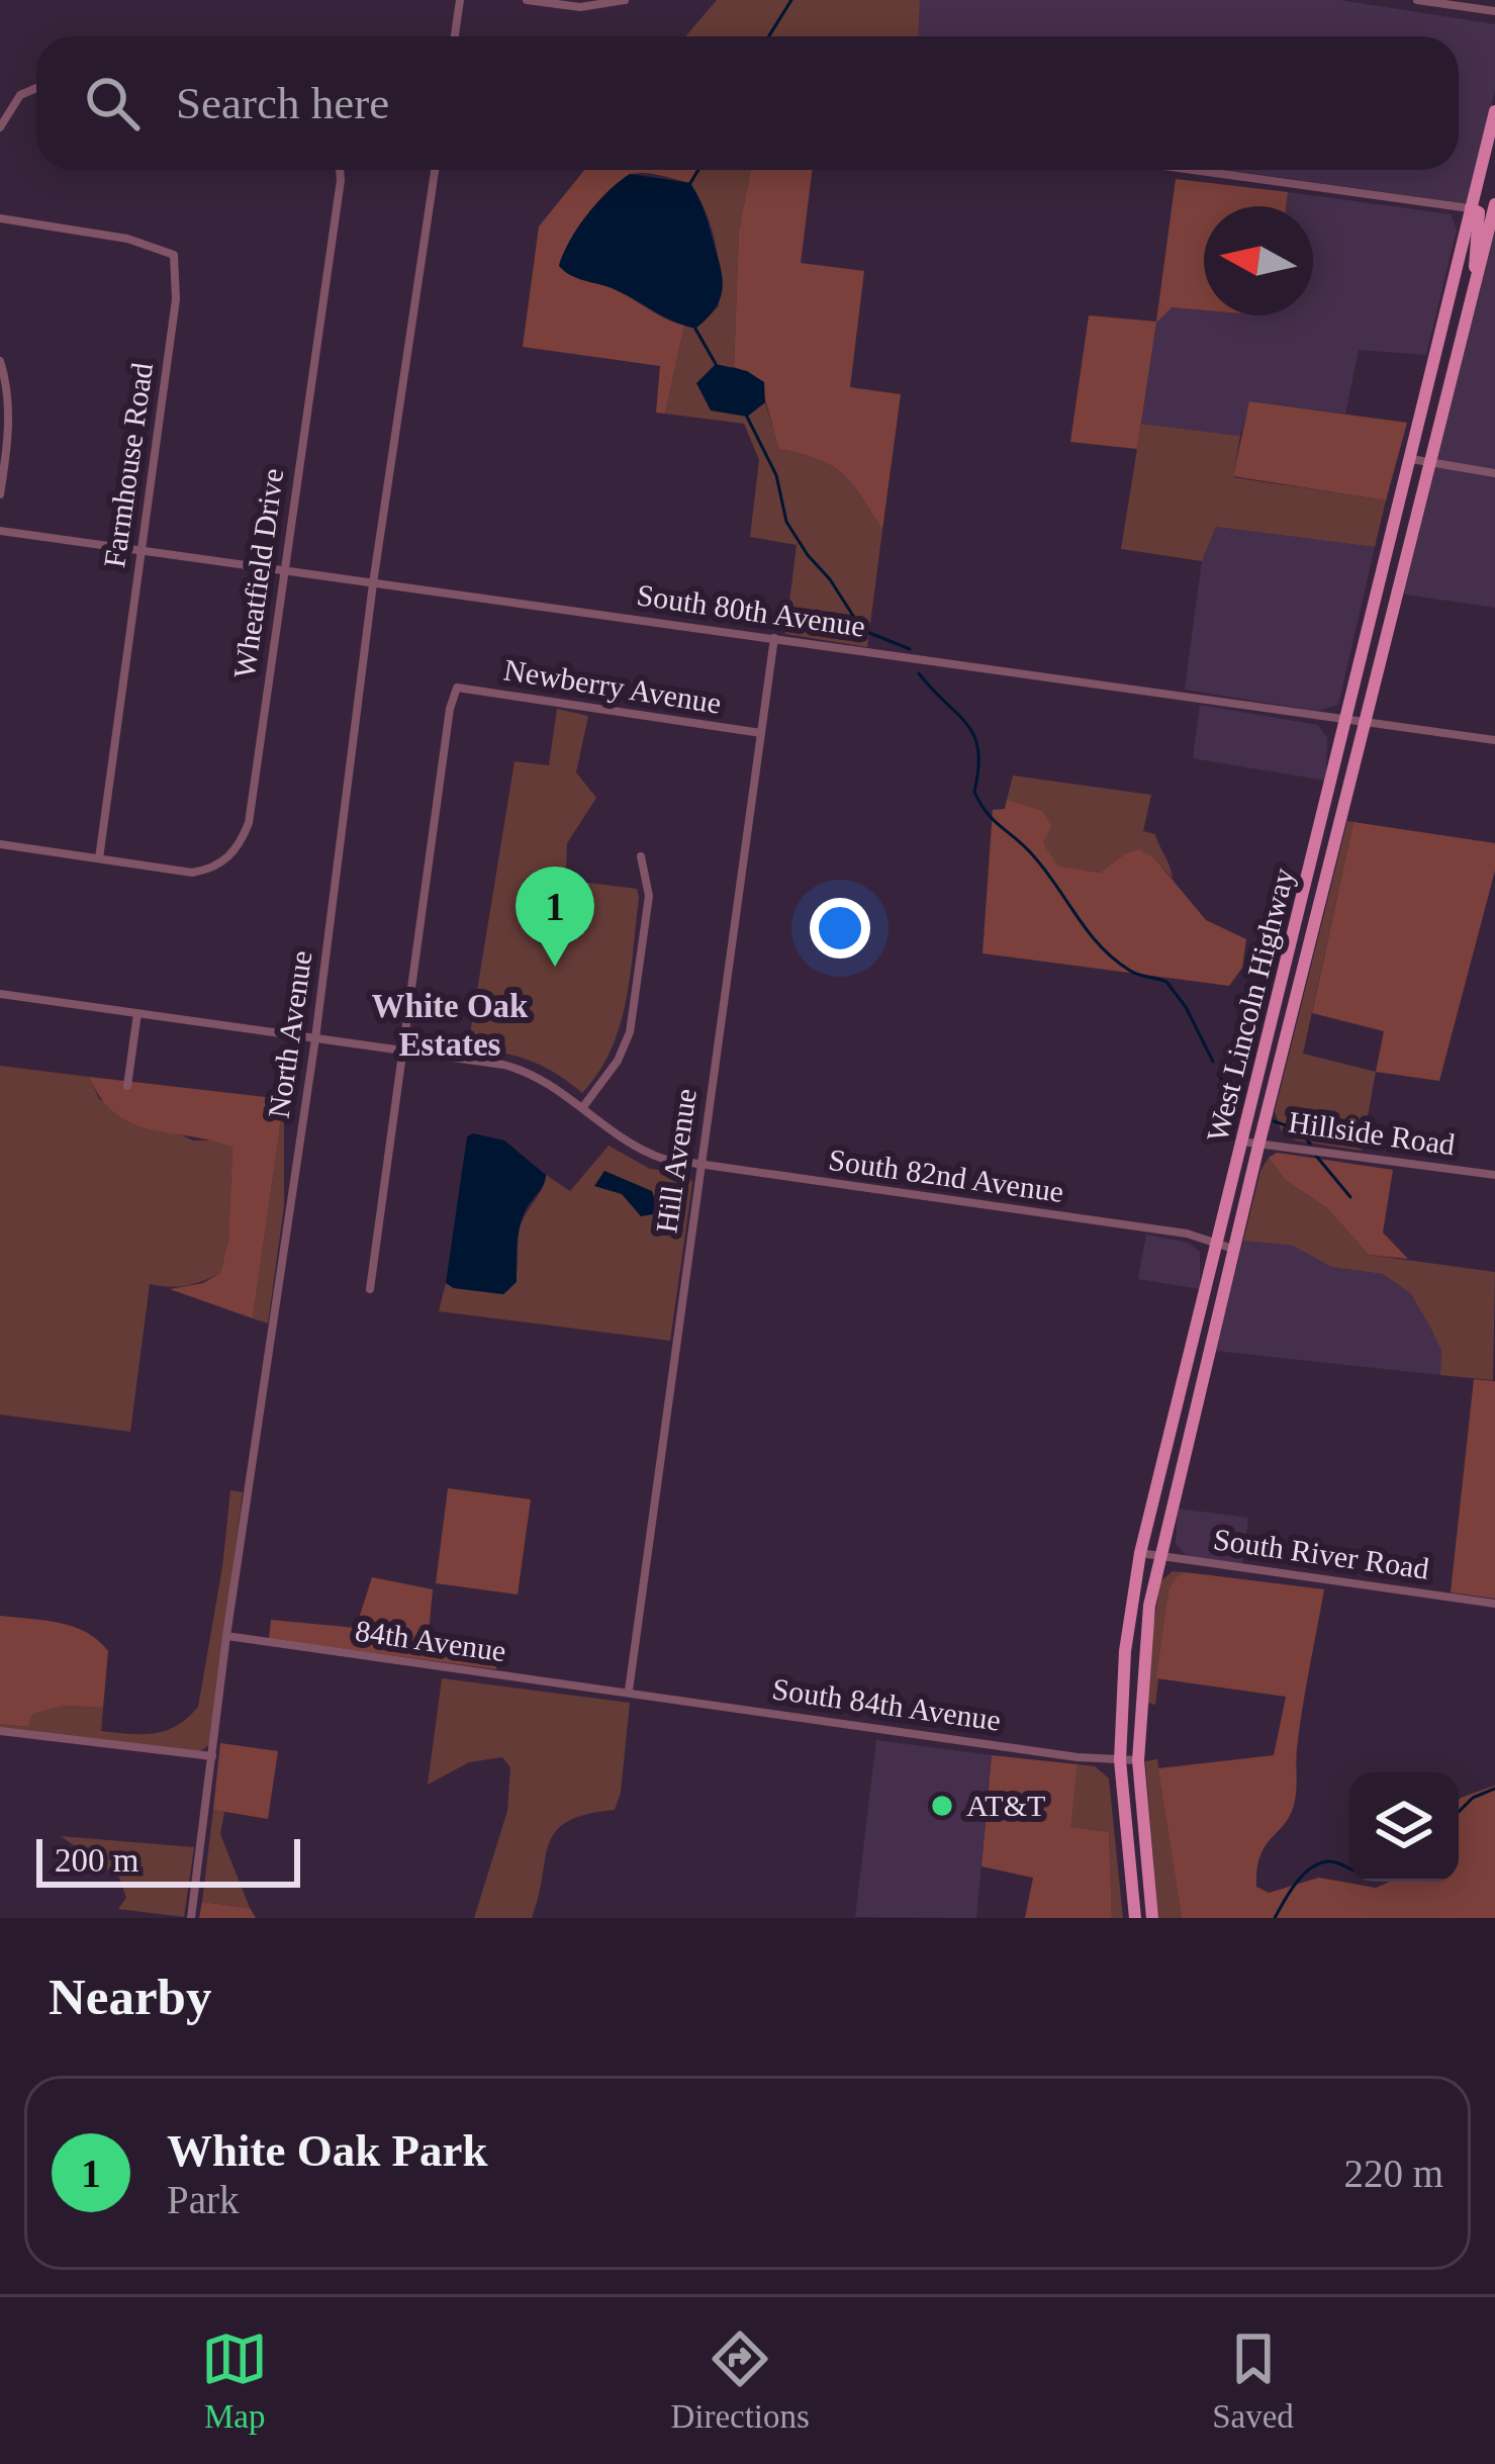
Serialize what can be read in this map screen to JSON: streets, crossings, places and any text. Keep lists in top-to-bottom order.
{
  "streets": {
    "main road": ["West Lincoln Highway"],
    "street": [
      "Farmhouse Road",
      "Wheatfield Drive",
      "South 80th Avenue",
      "Newberry Avenue",
      "North Avenue",
      "Hillside Road",
      "Hill Avenue",
      "South 82nd Avenue",
      "South River Road",
      "84th Avenue",
      "South 84th Avenue"
    ]
  },
  "crossings": [
    ["Farmhouse Road", "Wheatfield Drive"],
    ["Farmhouse Road", "South 80th Avenue"],
    ["Wheatfield Drive", "South 80th Avenue"],
    ["South 80th Avenue", "West Lincoln Highway"],
    ["South 80th Avenue", "North Avenue"],
    ["South 80th Avenue", "Hill Avenue"],
    ["Newberry Avenue", "Hill Avenue"],
    ["Newberry Avenue", "South 82nd Avenue"],
    ["West Lincoln Highway", "Hillside Road"],
    ["West Lincoln Highway", "South 82nd Avenue"],
    ["West Lincoln Highway", "South River Road"],
    ["West Lincoln Highway", "South 84th Avenue"],
    ["North Avenue", "South 82nd Avenue"],
    ["North Avenue", "84th Avenue"],
    ["Hill Avenue", "South 82nd Avenue"],
    ["Hill Avenue", "84th Avenue"],
    ["Hill Avenue", "South 84th Avenue"],
    ["84th Avenue", "South 84th Avenue"]
  ],
  "districts": ["White Oak Estates"],
  "places": ["AT&T"],
  "scale_bar": "200 m",
  "north": "left",
  "page": {
    "search": "Search here",
    "pins": "1",
    "scale": "200 m",
    "heading": "Nearby",
    "list": [
      {
        "mark": "1",
        "name": "White Oak Park",
        "note": "Park",
        "value": "220 m"
      }
    ],
    "nav": ["Map", "Directions", "Saved"]
  }
}
